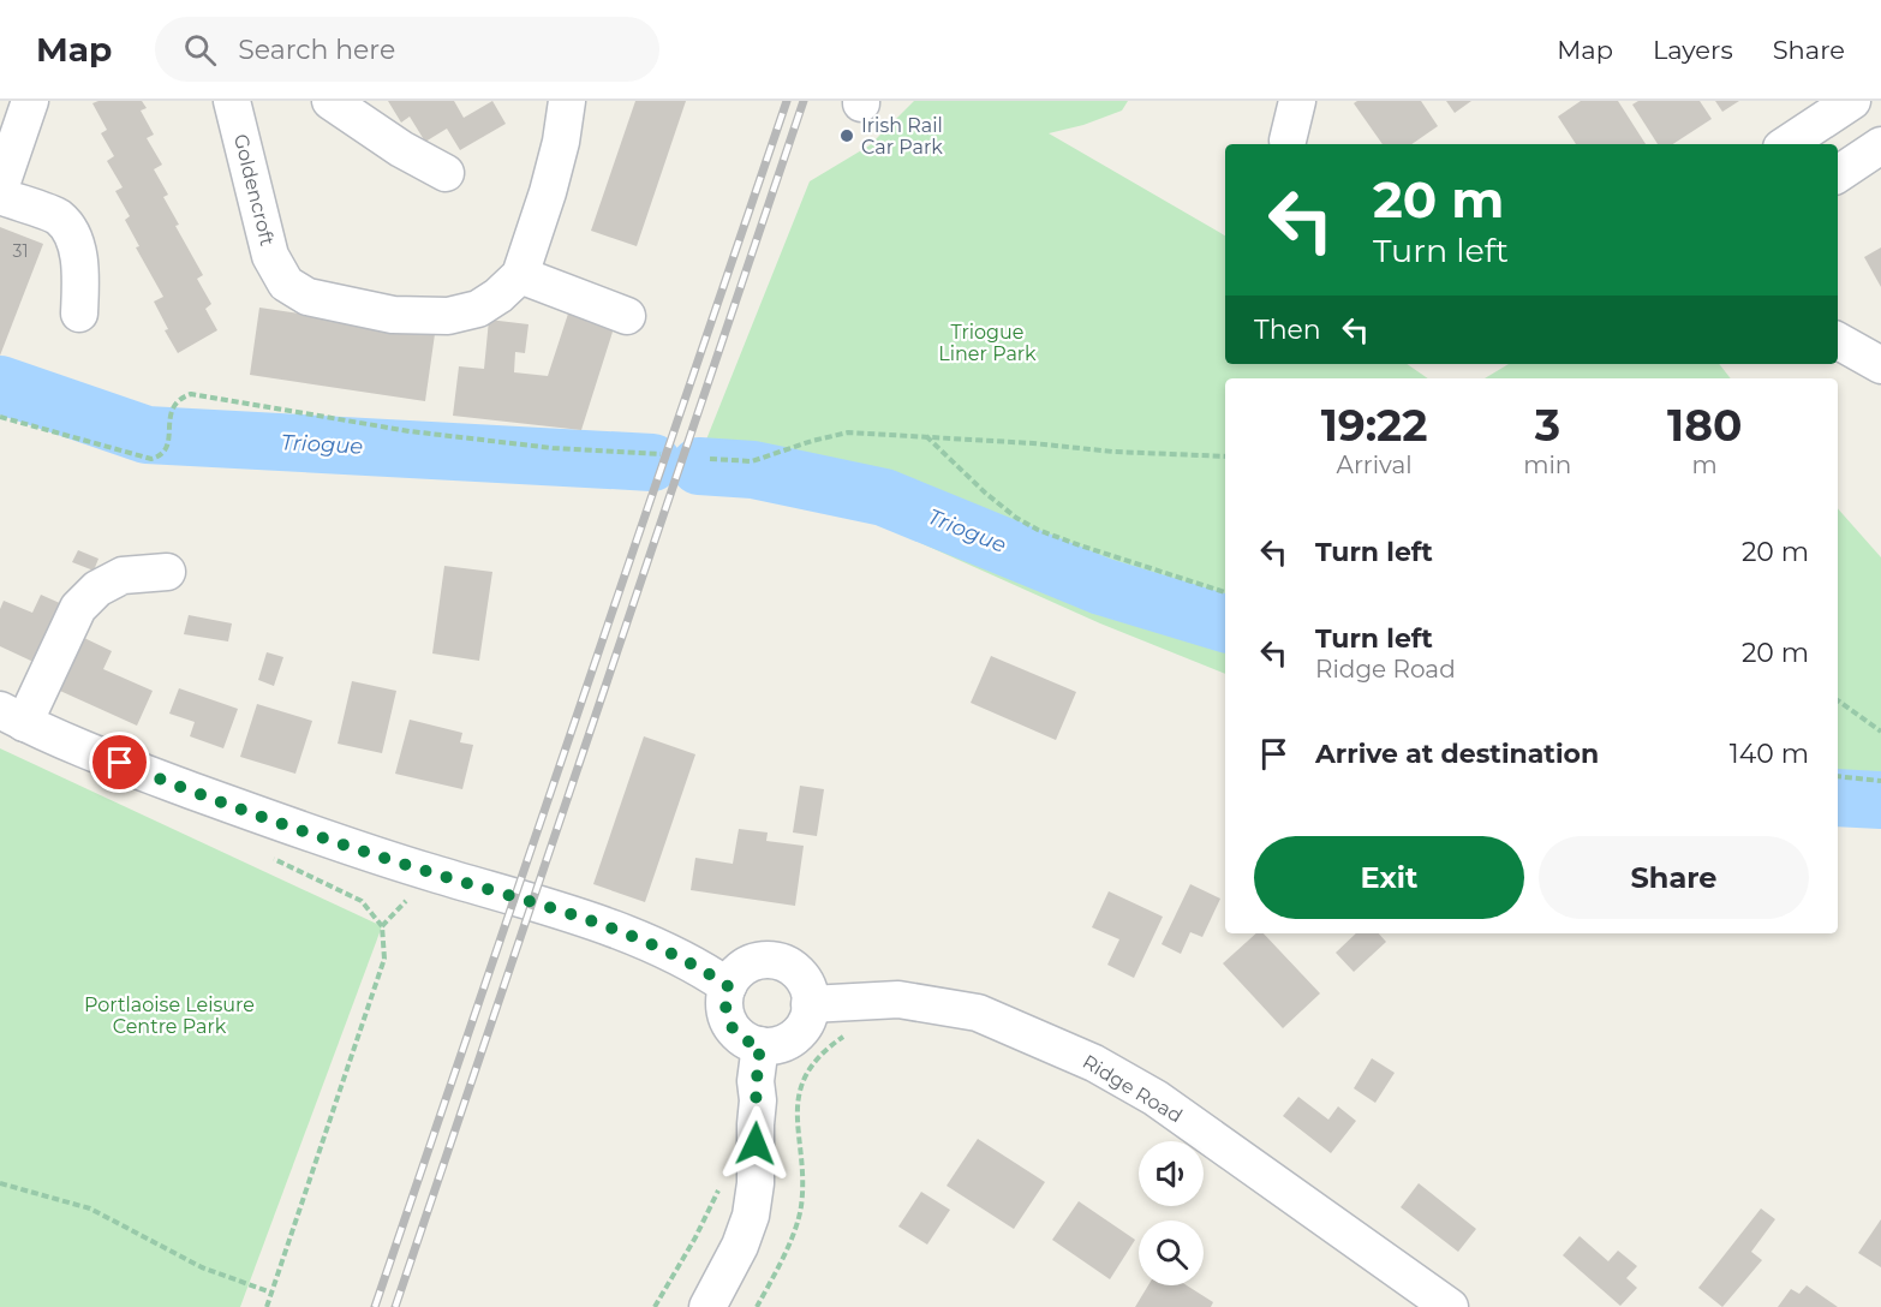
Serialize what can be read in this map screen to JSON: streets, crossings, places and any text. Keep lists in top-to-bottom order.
{
  "streets": {
    "street": ["Goldencroft", "Ridge Road"]
  },
  "water": ["Triogue"],
  "parks": ["Triogue Liner Park", "Portlaoise Leisure Centre Park"],
  "places": ["Irish Rail Car Park"],
  "house_numbers": ["31"],
  "page": {
    "header": "Map",
    "search": "Search here",
    "nav": ["Map", "Layers", "Share"],
    "turn": ["20 m", "Turn left"],
    "then": "Then",
    "eta": [
      "19:22",
      "Arrival",
      "3",
      "min",
      "180",
      "m"
    ],
    "list": [
      {
        "name": "Turn left",
        "value": "20 m"
      },
      {
        "name": "Turn left",
        "note": "Ridge Road",
        "value": "20 m"
      },
      {
        "name": "Arrive at destination",
        "value": "140 m"
      }
    ],
    "buttons": ["Exit", "Share"]
  }
}
